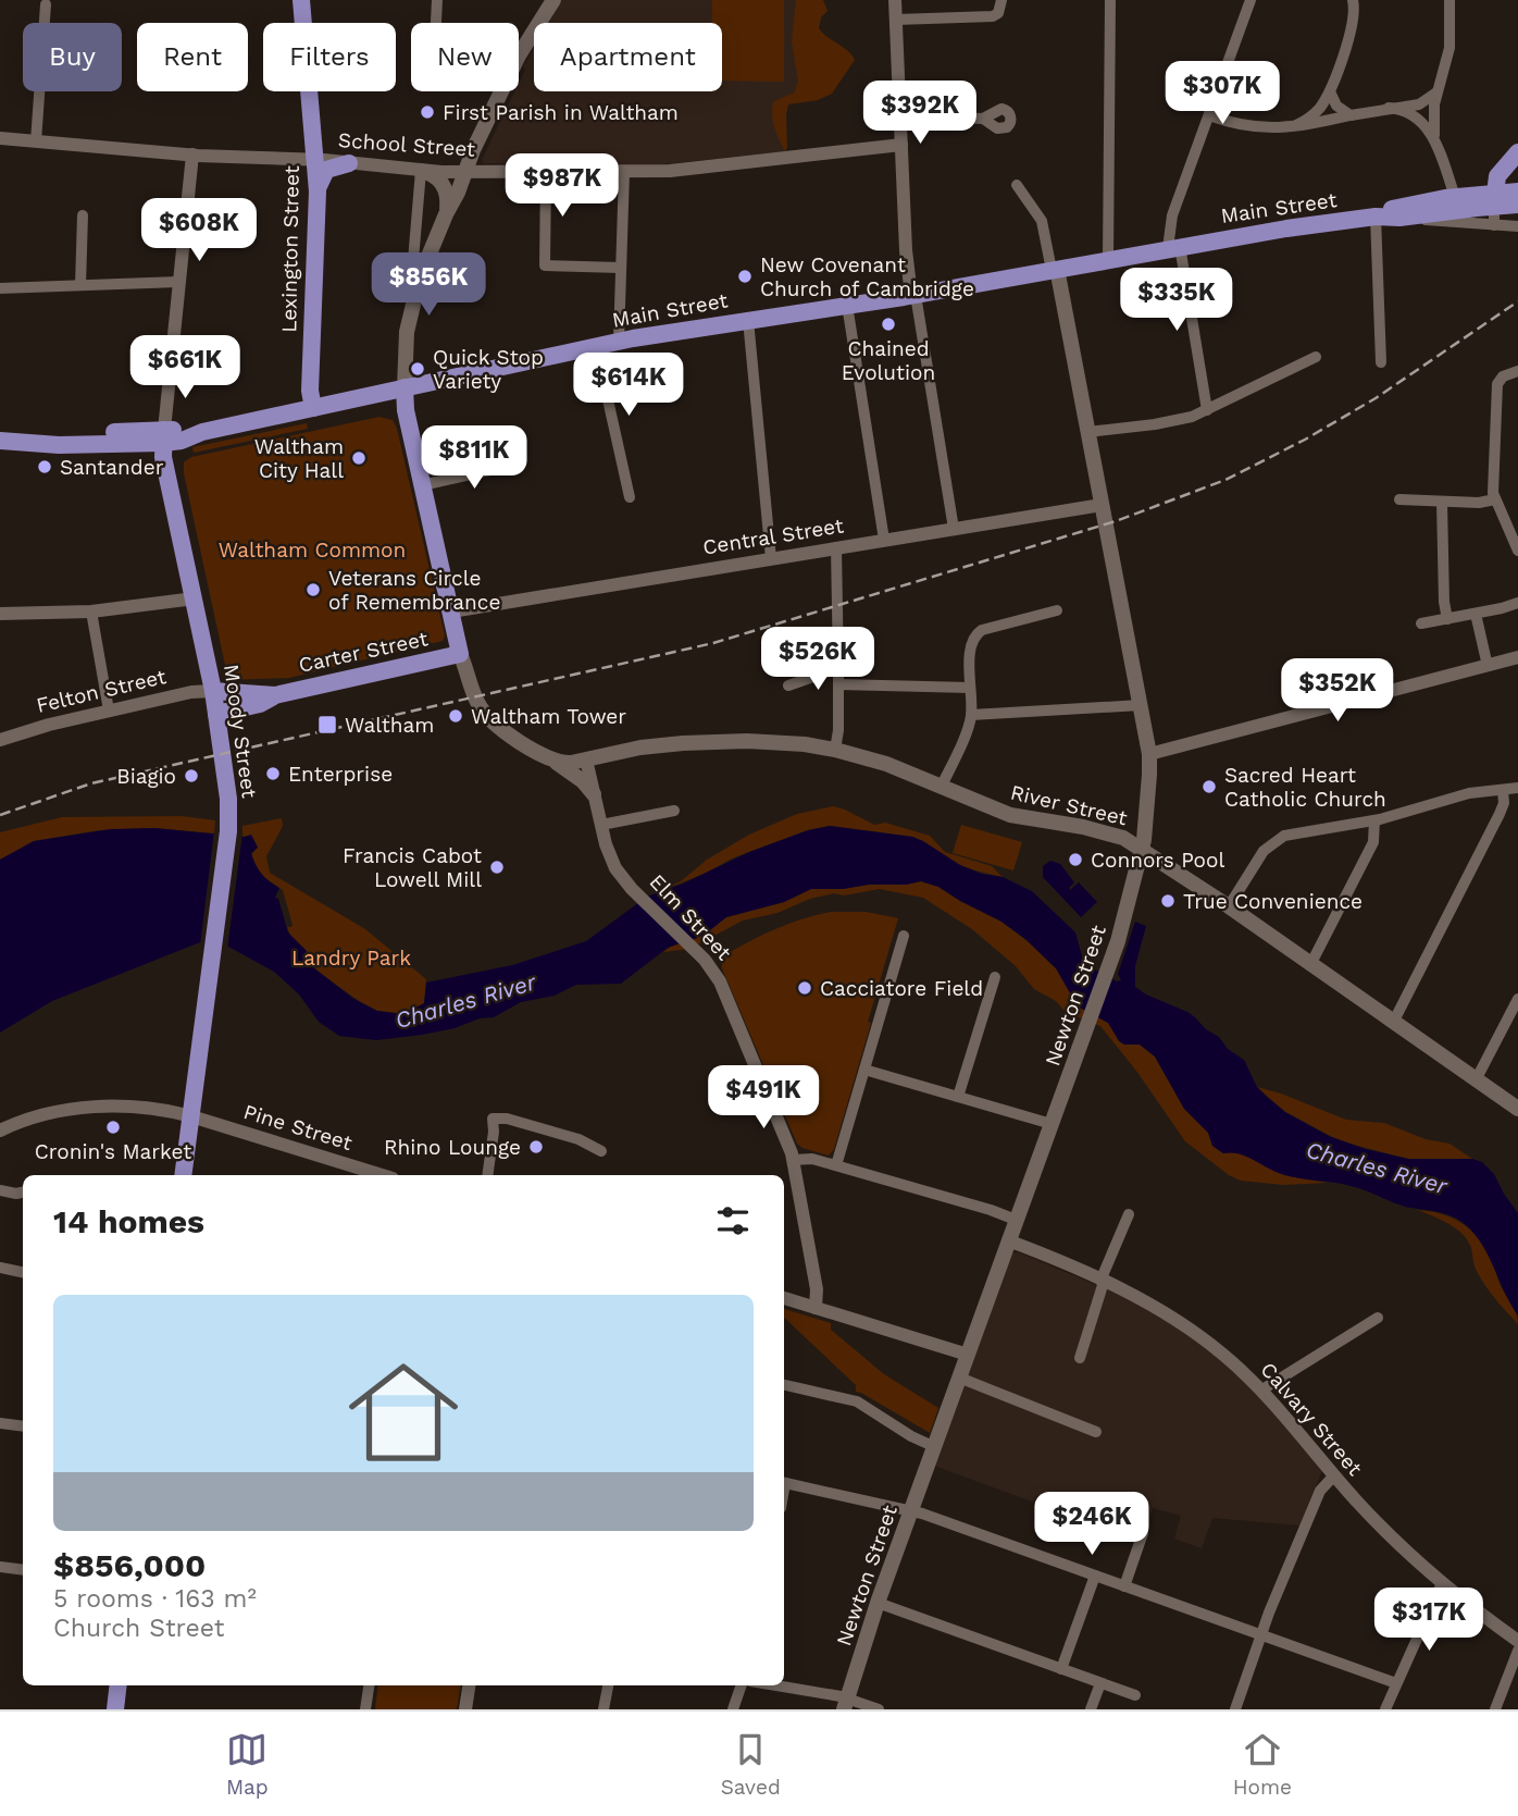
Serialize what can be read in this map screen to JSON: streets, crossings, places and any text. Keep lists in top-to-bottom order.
{
  "streets": {
    "main road": [
      "Main Street",
      "Lexington Street",
      "Carter Street",
      "Moody Street",
      "River Street",
      "Newton Street"
    ],
    "street": [
      "School Street",
      "Central Street",
      "Felton Street",
      "Elm Street",
      "Pine Street",
      "Calvary Street"
    ]
  },
  "crossings": [
    ["School Street", "Lexington Street"],
    ["Main Street", "Lexington Street"],
    ["Main Street", "Moody Street"],
    ["Main Street", "Newton Street"],
    ["Central Street", "Newton Street"],
    ["Carter Street", "Felton Street"],
    ["Carter Street", "Moody Street"],
    ["Felton Street", "Moody Street"],
    ["Moody Street", "Pine Street"],
    ["River Street", "Elm Street"],
    ["River Street", "Newton Street"],
    ["Newton Street", "Calvary Street"]
  ],
  "water": ["Charles River"],
  "parks": ["Waltham Common", "Landry Park"],
  "places": {
    "other": [
      "First Parish in Waltham",
      "New Covenant Church of Cambridge",
      "Chained Evolution",
      "Quick Stop Variety",
      "Waltham City Hall",
      "Santander",
      "Veterans Circle of Remembrance",
      "Waltham Tower",
      "Enterprise",
      "Biagio",
      "Sacred Heart Catholic Church",
      "Connors Pool",
      "Francis Cabot Lowell Mill",
      "True Convenience",
      "Cacciatore Field",
      "Cronin's Market",
      "Rhino Lounge"
    ],
    "transit": ["Waltham"]
  },
  "page": {
    "chip": [
      "Buy",
      "Rent",
      "Filters",
      "New",
      "Apartment"
    ],
    "price": [
      "$307K",
      "$392K",
      "$987K",
      "$608K",
      "$856K",
      "$335K",
      "$661K",
      "$614K",
      "$811K",
      "$526K",
      "$352K",
      "$491K",
      "$246K",
      "$317K"
    ],
    "heading": "14 homes",
    "list": [
      {
        "name": "$856,000",
        "note": "5 rooms · 163 m² · Church Street"
      }
    ],
    "tabs": ["Map", "Saved", "Home"]
  }
}
